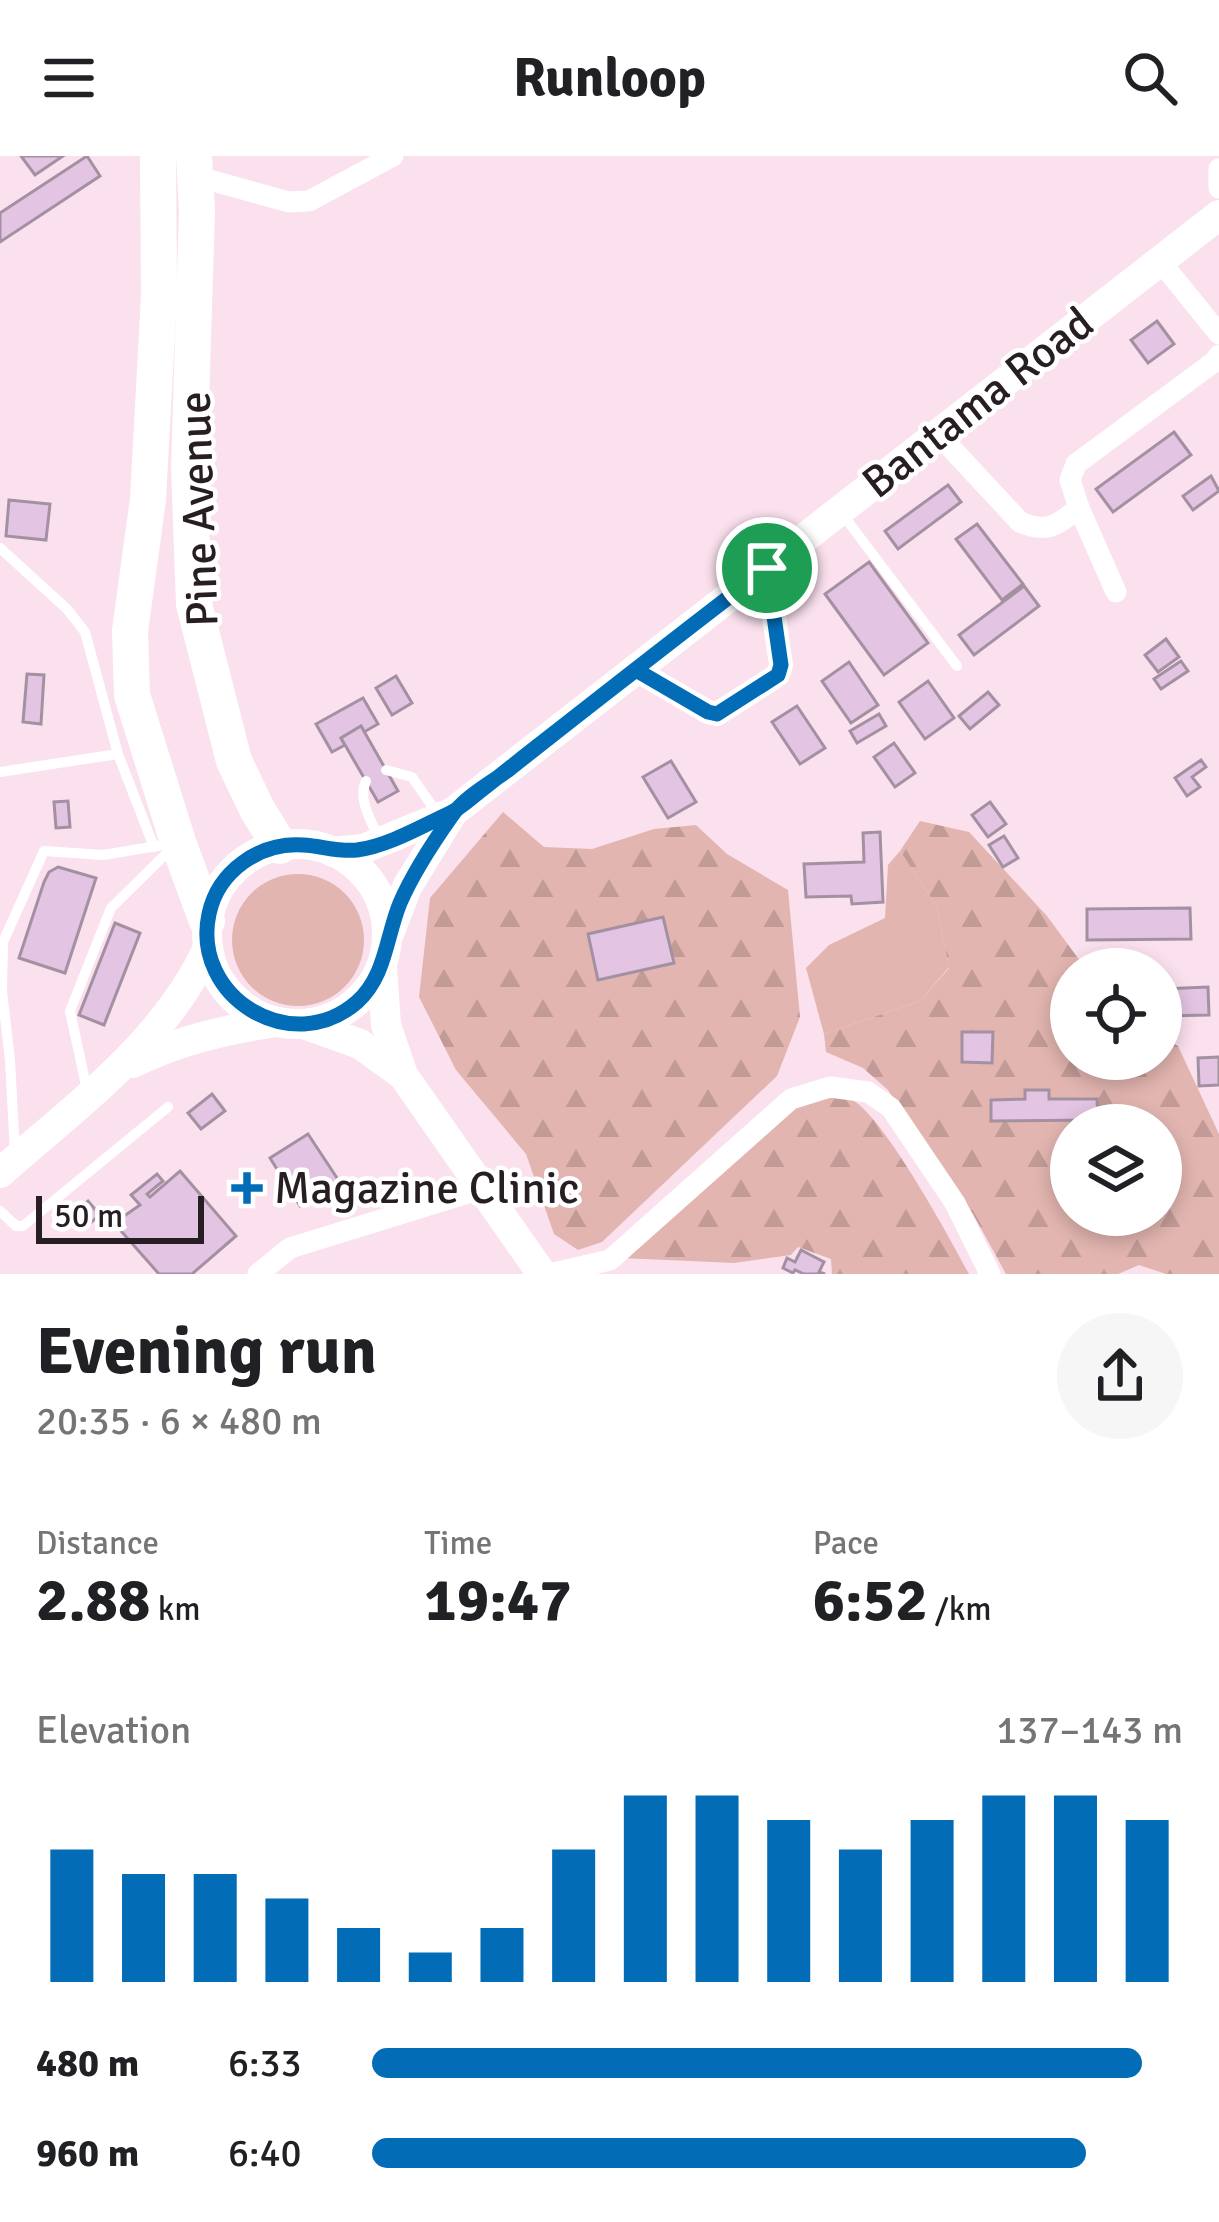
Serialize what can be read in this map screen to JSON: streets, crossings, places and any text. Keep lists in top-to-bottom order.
{
  "streets": {
    "main road": ["Bantama Road", "Pine Avenue"]
  },
  "places": {
    "health": ["Magazine Clinic"]
  },
  "scale_bar": "50 m",
  "page": {
    "header": "Runloop",
    "scale": "50 m",
    "heading": ["Evening run", "20:35 · 6 × 480 m"],
    "stats": [
      ["Distance", "2.88 km"],
      ["Time", "19:47"],
      ["Pace", "6:52 /km"]
    ],
    "chart": ["Elevation", "137–143 m"],
    "list": [
      {
        "name": "480 m",
        "note": "6:33"
      },
      {
        "name": "960 m",
        "note": "6:40"
      }
    ]
  }
}
